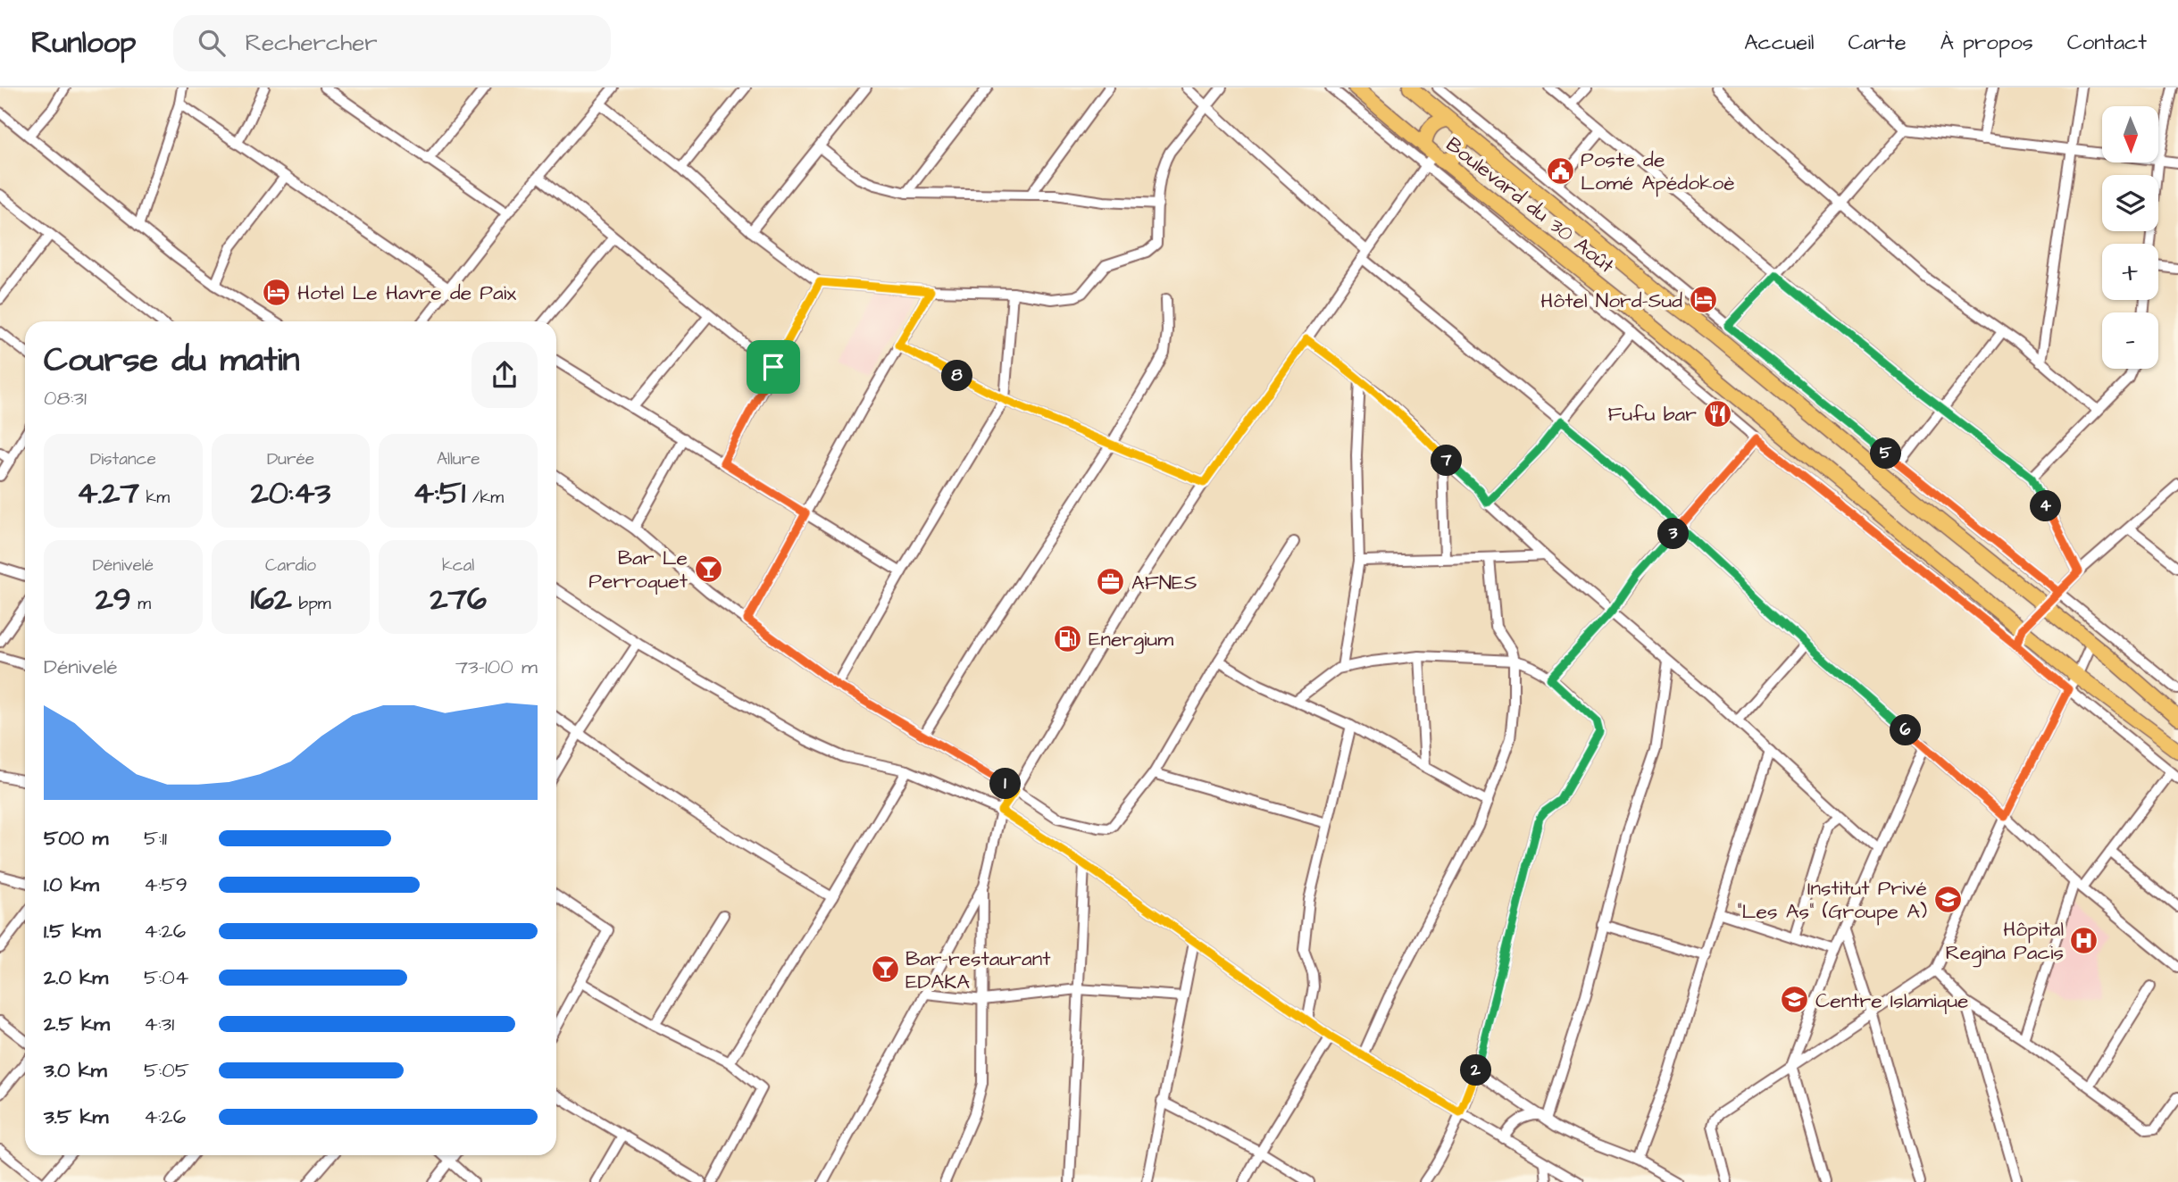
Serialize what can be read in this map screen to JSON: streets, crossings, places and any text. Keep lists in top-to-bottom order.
{
  "streets": {
    "highway": ["Boulevard du 30 Août"]
  },
  "places": {
    "public building": ["Poste de Lomé Apédokoè"],
    "hotel": ["Hotel Le Havre de Paix", "Hôtel Nord-Sud"],
    "restaurant": ["Fufu bar"],
    "bar": ["Bar Le Perroquet", "Bar-restaurant EDAKA"],
    "office": ["AFNES"],
    "fuel station": ["Energium"],
    "school or university": ["Institut Privé \"Les As\" (Groupe A)", "Centre Islamique"],
    "hospital": ["Hôpital Regina Pacis"]
  },
  "north": "bottom",
  "page": {
    "header": "Runloop",
    "search": "Rechercher",
    "nav": [
      "Accueil",
      "Carte",
      "À propos",
      "Contact"
    ],
    "map_buttons": ["+", "−"],
    "heading": ["Course du matin", "08:31"],
    "pins": [
      "8",
      "5",
      "7",
      "4",
      "3",
      "6",
      "1",
      "2"
    ],
    "stats": [
      ["Distance", "4.27 km"],
      ["Durée", "20:43"],
      ["Allure", "4:51 /km"],
      ["Dénivelé", "29 m"],
      ["Cardio", "162 bpm"],
      ["kcal", "276"]
    ],
    "chart": ["Dénivelé", "73–100 m"],
    "list": [
      {
        "name": "500 m",
        "note": "5:11"
      },
      {
        "name": "1.0 km",
        "note": "4:59"
      },
      {
        "name": "1.5 km",
        "note": "4:26"
      },
      {
        "name": "2.0 km",
        "note": "5:04"
      },
      {
        "name": "2.5 km",
        "note": "4:31"
      },
      {
        "name": "3.0 km",
        "note": "5:05"
      },
      {
        "name": "3.5 km",
        "note": "4:26"
      }
    ]
  }
}
